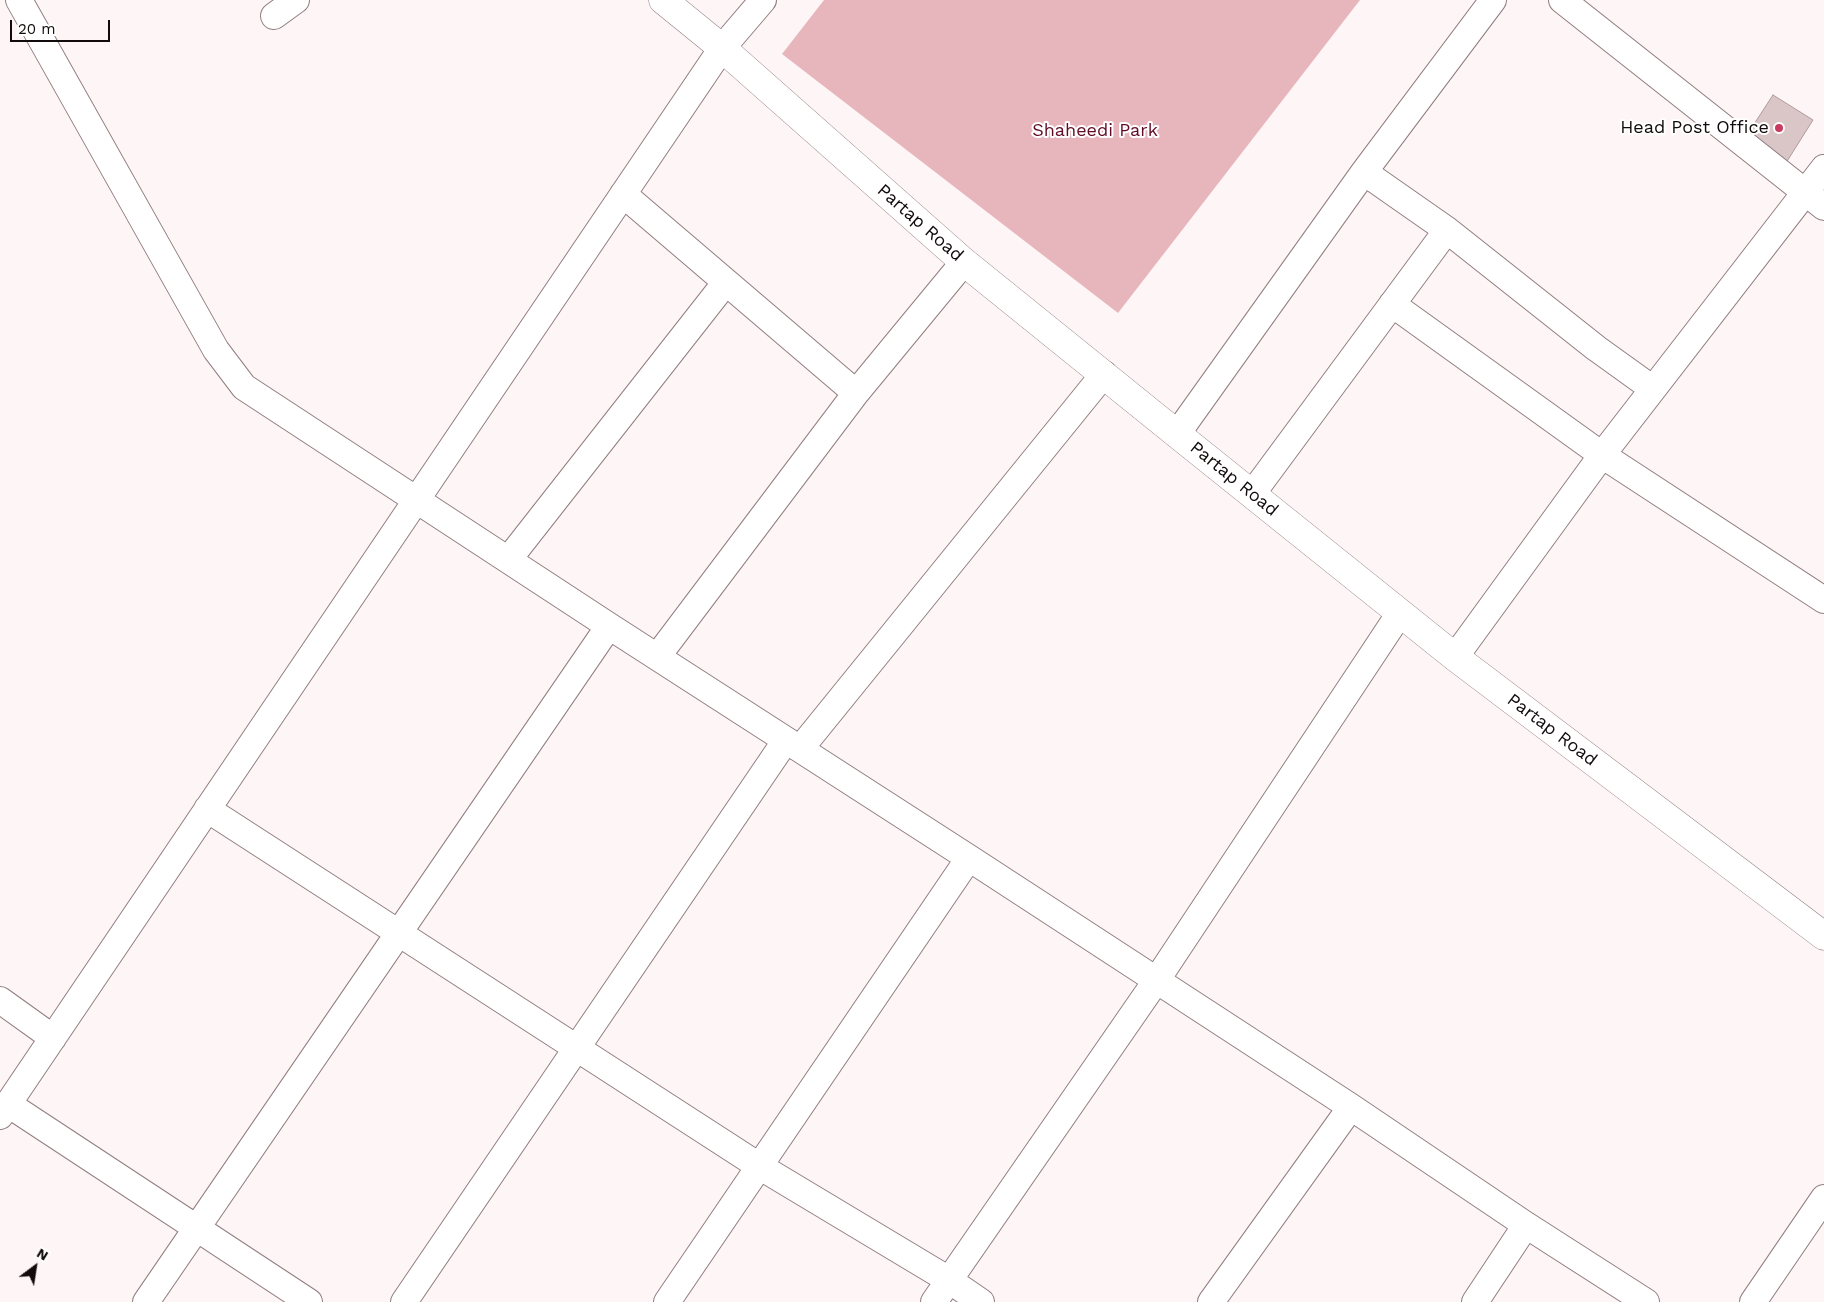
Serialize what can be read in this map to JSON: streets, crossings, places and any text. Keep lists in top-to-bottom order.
{
  "streets": {
    "street": ["Partap Road"]
  },
  "parks": ["Shaheedi Park"],
  "places": ["Head Post Office"],
  "scale_bar": "20 m",
  "north": "top right"
}
